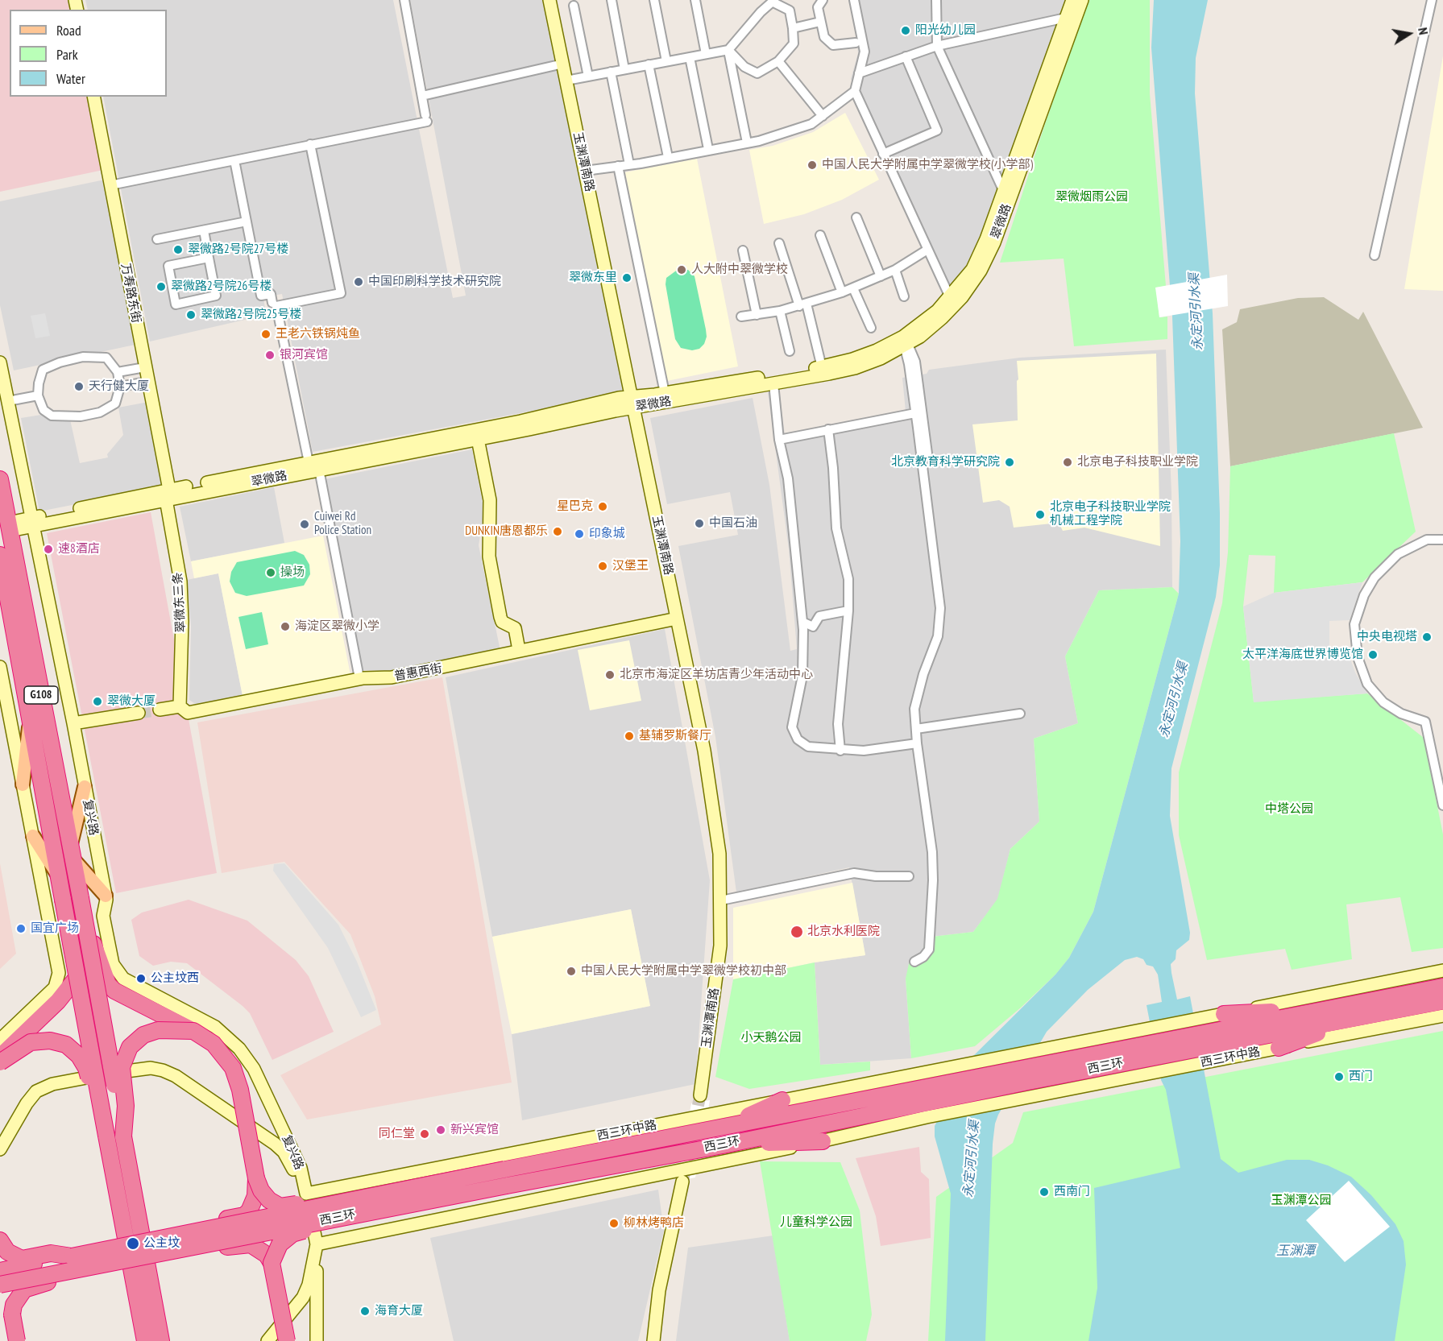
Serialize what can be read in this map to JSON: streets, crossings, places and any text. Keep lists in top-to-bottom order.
{
  "streets": {
    "highway": ["G108", "复兴路", "西三环"],
    "street": [
      "玉渊潭南路",
      "翠微路",
      "万寿路东街",
      "翠微东三条",
      "普惠西街",
      "西三环中路"
    ]
  },
  "crossings": [
    ["玉渊潭南路", "翠微路"],
    ["玉渊潭南路", "普惠西街"],
    ["翠微路", "万寿路东街"],
    ["翠微路", "翠微东三条"],
    ["翠微路", "复兴路"],
    ["万寿路东街", "翠微东三条"],
    ["翠微东三条", "普惠西街"],
    ["复兴路", "西三环中路"],
    ["西三环中路", "西三环"]
  ],
  "water": ["永定河引水渠", "玉渊潭"],
  "parks": [
    "翠微烟雨公园",
    "中塔公园",
    "小天鹅公园",
    "玉渊潭公园",
    "儿童科学公园"
  ],
  "places": [
    "阳光幼儿园",
    "中国人民大学附属中学翠微学校(小学部)",
    "翠微路2号院27号楼",
    "人大附中翠微学校",
    "翠微东里",
    "中国印刷科学技术研究院",
    "翠微路2号院26号楼",
    "翠微路2号院25号楼",
    "王老六铁锅炖鱼",
    "银河宾馆",
    "天行健大厦",
    "北京教育科学研究院",
    "北京电子科技职业学院",
    "星巴克",
    "北京电子科技职业学院 机械工程学院",
    "中国石油",
    "Cuiwei Rd Police Station",
    "DUNKIN唐恩都乐",
    "印象城",
    "速8酒店",
    "汉堡王",
    "操场",
    "海淀区翠微小学",
    "中央电视塔",
    "太平洋海底世界博览馆",
    "北京市海淀区羊坊店青少年活动中心",
    "翠微大厦",
    "基辅罗斯餐厅",
    "国宜广场",
    "北京水利医院",
    "中国人民大学附属中学翠微学校初中部",
    "公主坟西",
    "西门",
    "新兴宾馆",
    "同仁堂",
    "西南门",
    "柳林烤鸭店",
    "公主坟",
    "海育大厦"
  ],
  "legend": ["Road", "Park", "Water"],
  "north": "right"
}
